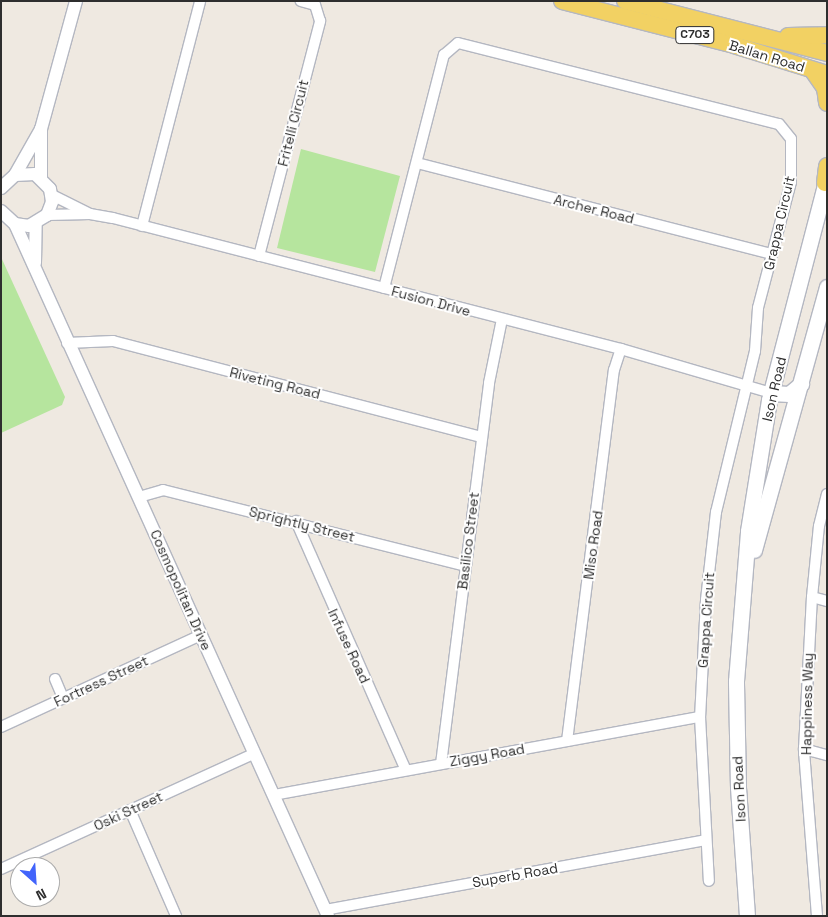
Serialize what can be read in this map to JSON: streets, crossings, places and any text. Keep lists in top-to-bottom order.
{
  "streets": {
    "main road": ["C703", "Ballan Road", "Ison Road"],
    "street": [
      "Fritelli Circuit",
      "Archer Road",
      "Grappa Circuit",
      "Fusion Drive",
      "Riveting Road",
      "Sprightly Street",
      "Basilico Street",
      "Miso Road",
      "Cosmopolitan Drive",
      "Infuse Road",
      "Fortress Street",
      "Happiness Way",
      "Ziggy Road",
      "Oski Street",
      "Superb Road"
    ]
  },
  "crossings": [
    ["Fritelli Circuit", "Fusion Drive"],
    ["Archer Road", "Grappa Circuit"],
    ["Grappa Circuit", "Fusion Drive"],
    ["Grappa Circuit", "Ziggy Road"],
    ["Grappa Circuit", "Superb Road"],
    ["Fusion Drive", "Ison Road"],
    ["Fusion Drive", "Basilico Street"],
    ["Fusion Drive", "Miso Road"],
    ["Riveting Road", "Basilico Street"],
    ["Riveting Road", "Cosmopolitan Drive"],
    ["Sprightly Street", "Basilico Street"],
    ["Sprightly Street", "Cosmopolitan Drive"],
    ["Sprightly Street", "Infuse Road"],
    ["Basilico Street", "Ziggy Road"],
    ["Miso Road", "Ziggy Road"],
    ["Cosmopolitan Drive", "Fortress Street"],
    ["Cosmopolitan Drive", "Ziggy Road"],
    ["Cosmopolitan Drive", "Oski Street"],
    ["Cosmopolitan Drive", "Superb Road"],
    ["Infuse Road", "Ziggy Road"]
  ],
  "north": "bottom right"
}
